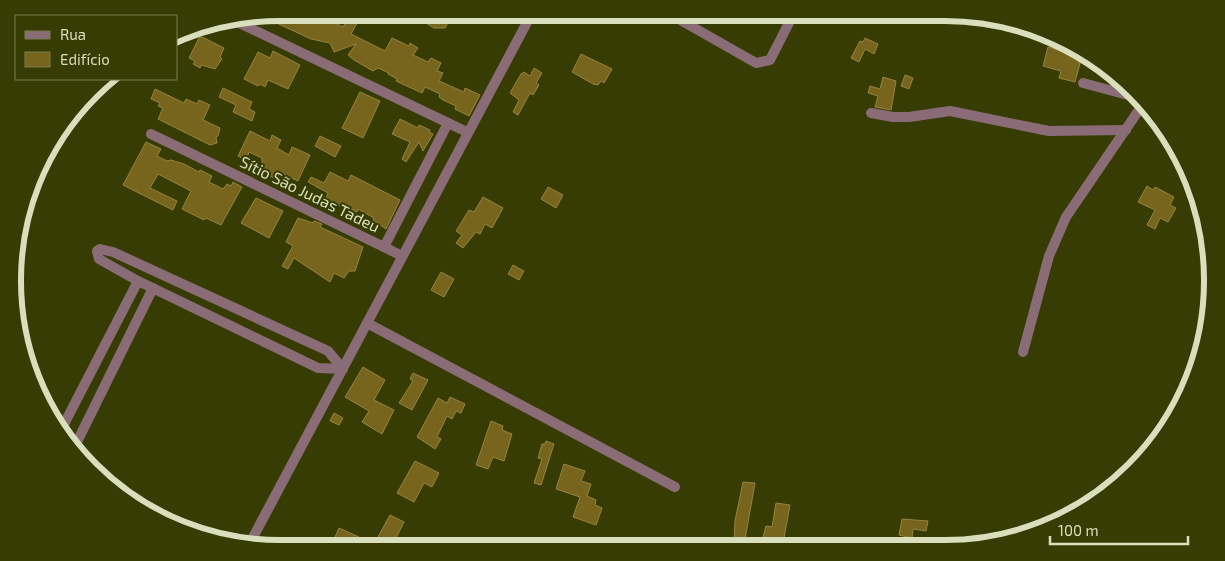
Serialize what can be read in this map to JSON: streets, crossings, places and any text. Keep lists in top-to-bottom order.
{
  "streets": {
    "street": ["Sítio São Judas Tadeu"]
  },
  "legend": ["Rua", "Edifício"],
  "scale_bar": "100 m"
}
